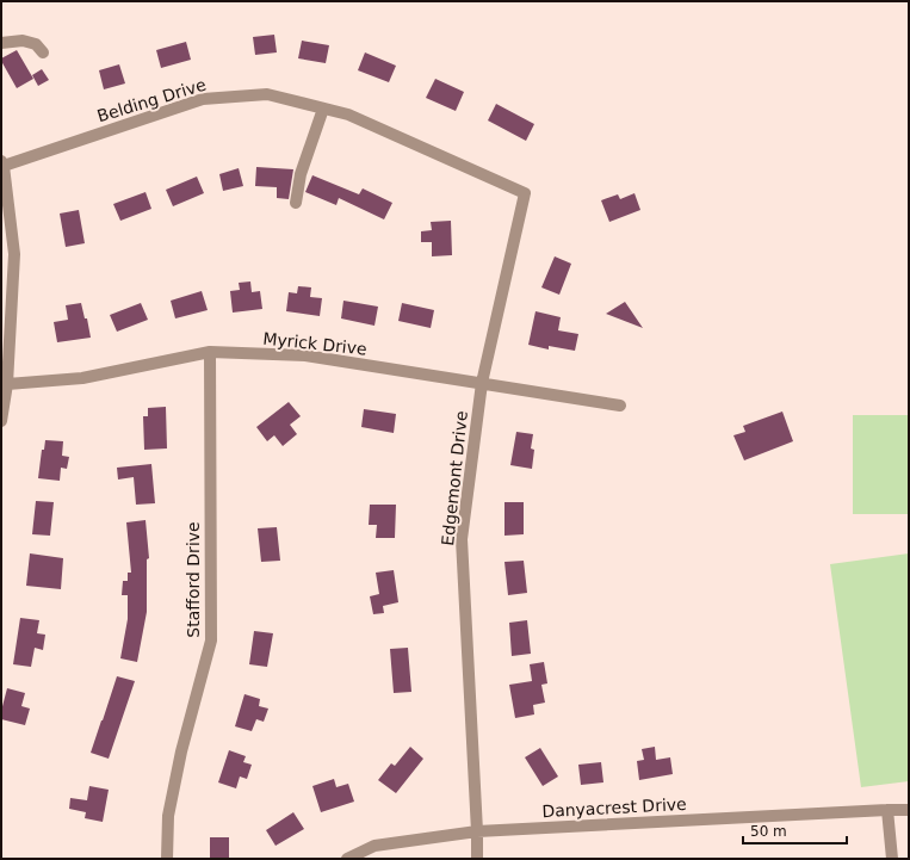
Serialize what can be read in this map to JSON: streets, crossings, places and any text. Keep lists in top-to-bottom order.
{
  "streets": {
    "street": [
      "Belding Drive",
      "Myrick Drive",
      "Edgemont Drive",
      "Stafford Drive",
      "Danyacrest Drive"
    ]
  },
  "crossings": [
    ["Belding Drive", "Edgemont Drive"],
    ["Myrick Drive", "Edgemont Drive"],
    ["Myrick Drive", "Stafford Drive"],
    ["Edgemont Drive", "Danyacrest Drive"]
  ],
  "scale_bar": "50 m"
}
